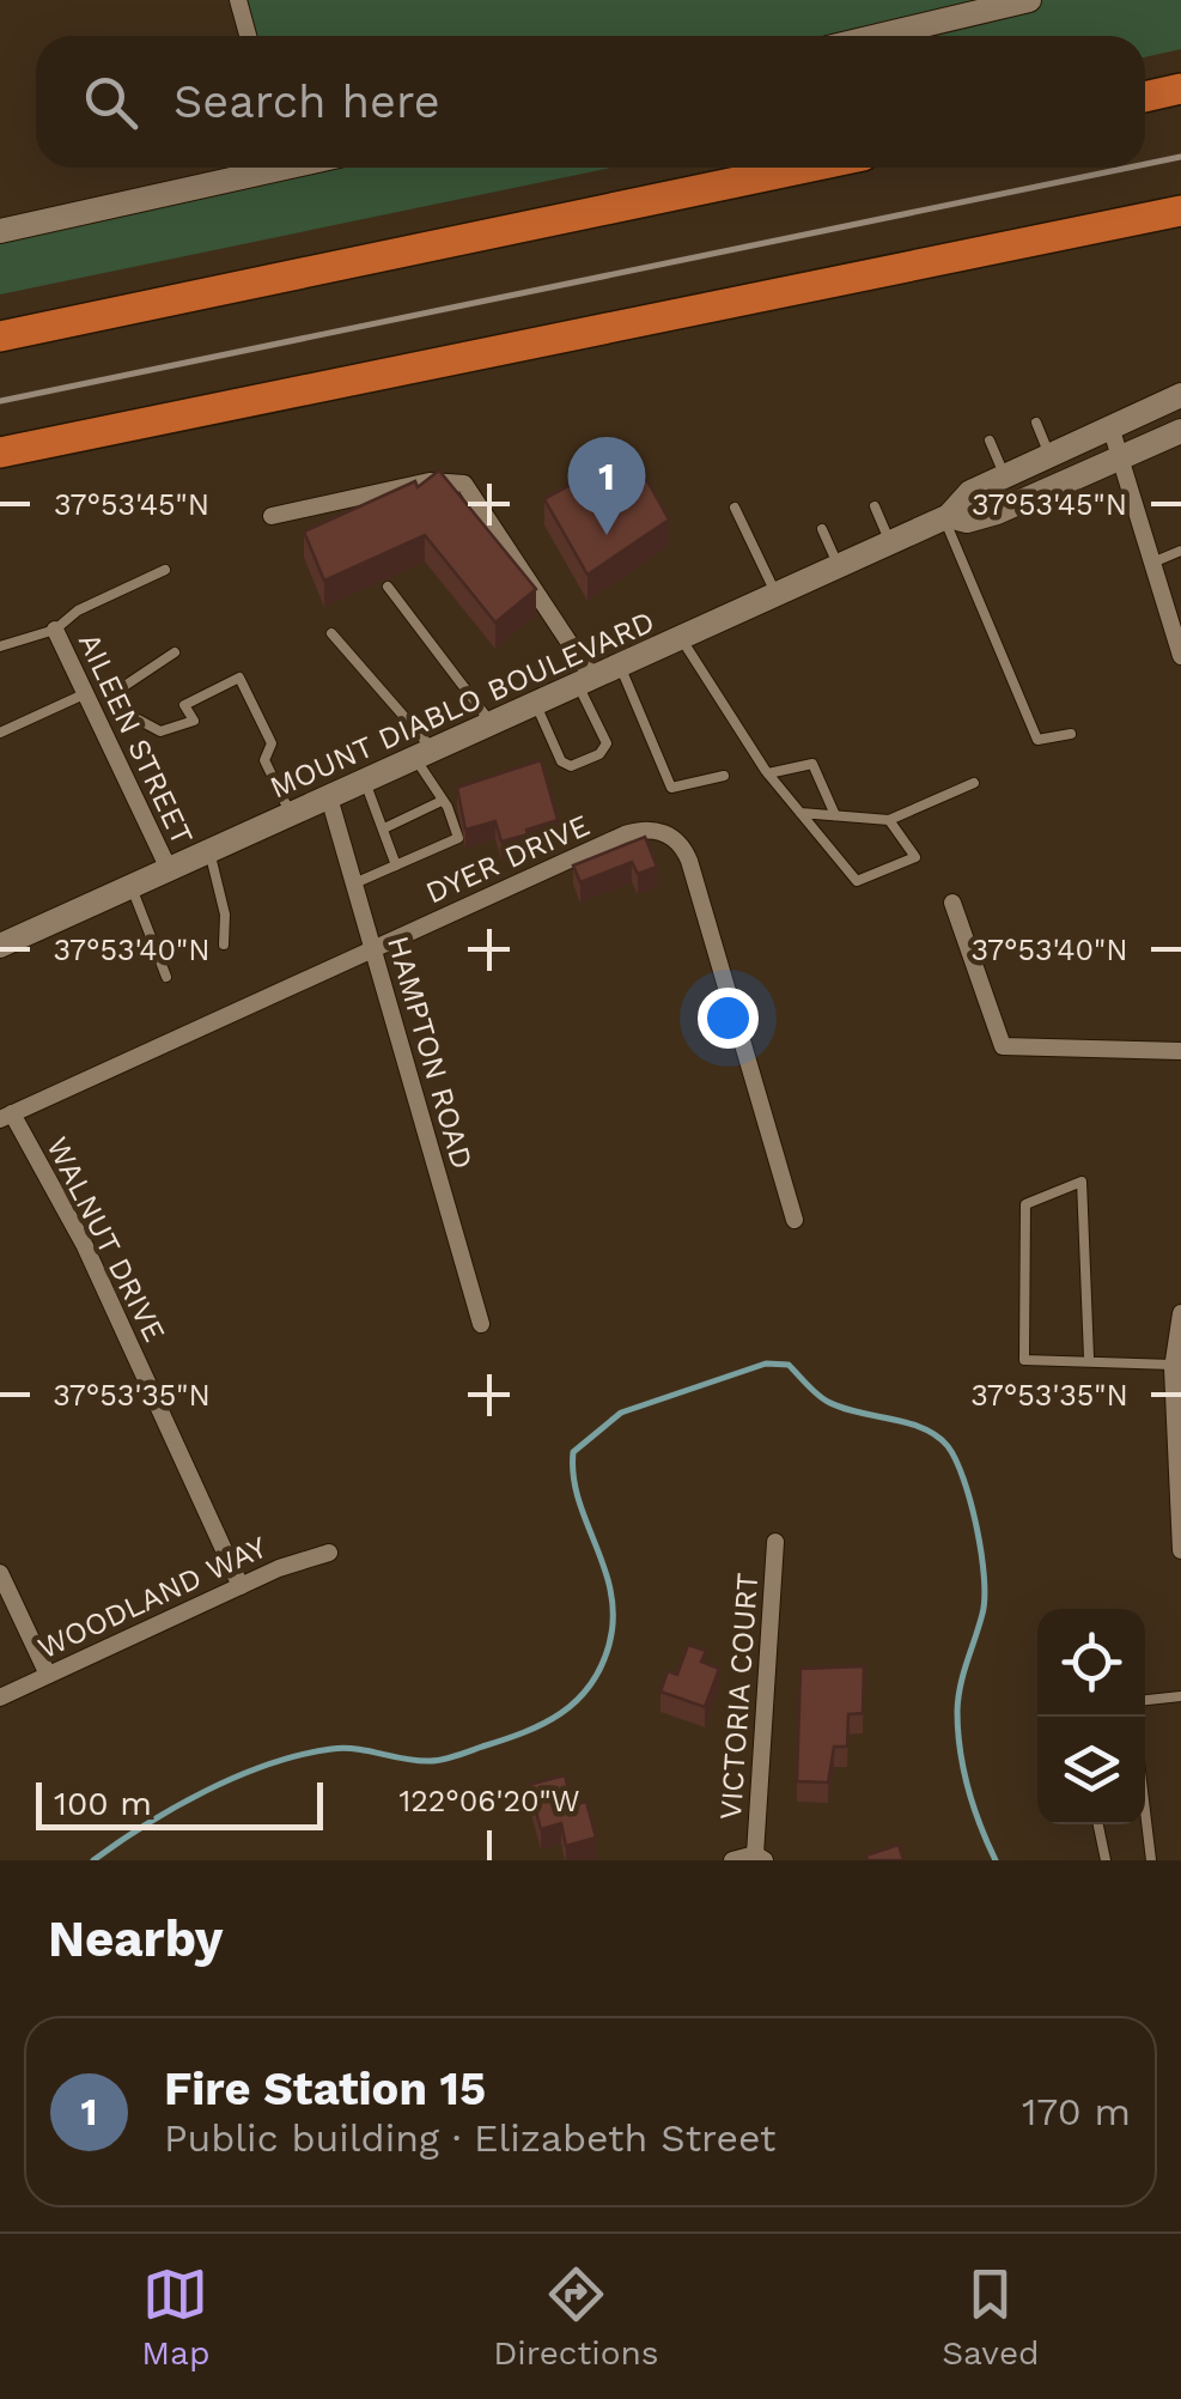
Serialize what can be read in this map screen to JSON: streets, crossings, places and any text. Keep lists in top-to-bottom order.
{
  "streets": {
    "main road": ["MOUNT DIABLO BOULEVARD"],
    "street": [
      "AILEEN STREET",
      "DYER DRIVE",
      "HAMPTON ROAD",
      "WALNUT DRIVE",
      "WOODLAND WAY",
      "VICTORIA COURT"
    ]
  },
  "crossings": [
    ["MOUNT DIABLO BOULEVARD", "AILEEN STREET"],
    ["MOUNT DIABLO BOULEVARD", "HAMPTON ROAD"],
    ["DYER DRIVE", "HAMPTON ROAD"],
    ["DYER DRIVE", "WALNUT DRIVE"],
    ["WALNUT DRIVE", "WOODLAND WAY"]
  ],
  "scale_bar": "100 m",
  "page": {
    "search": "Search here",
    "pins": "1",
    "scale": "100 m",
    "heading": "Nearby",
    "list": [
      {
        "mark": "1",
        "name": "Fire Station 15",
        "note": "Public building · Elizabeth Street",
        "value": "170 m"
      }
    ],
    "nav": ["Map", "Directions", "Saved"]
  },
  "coordinates": [
    "37°53'45\"N",
    "37°53'40\"N",
    "37°53'35\"N",
    "122°06'20\"W"
  ]
}
